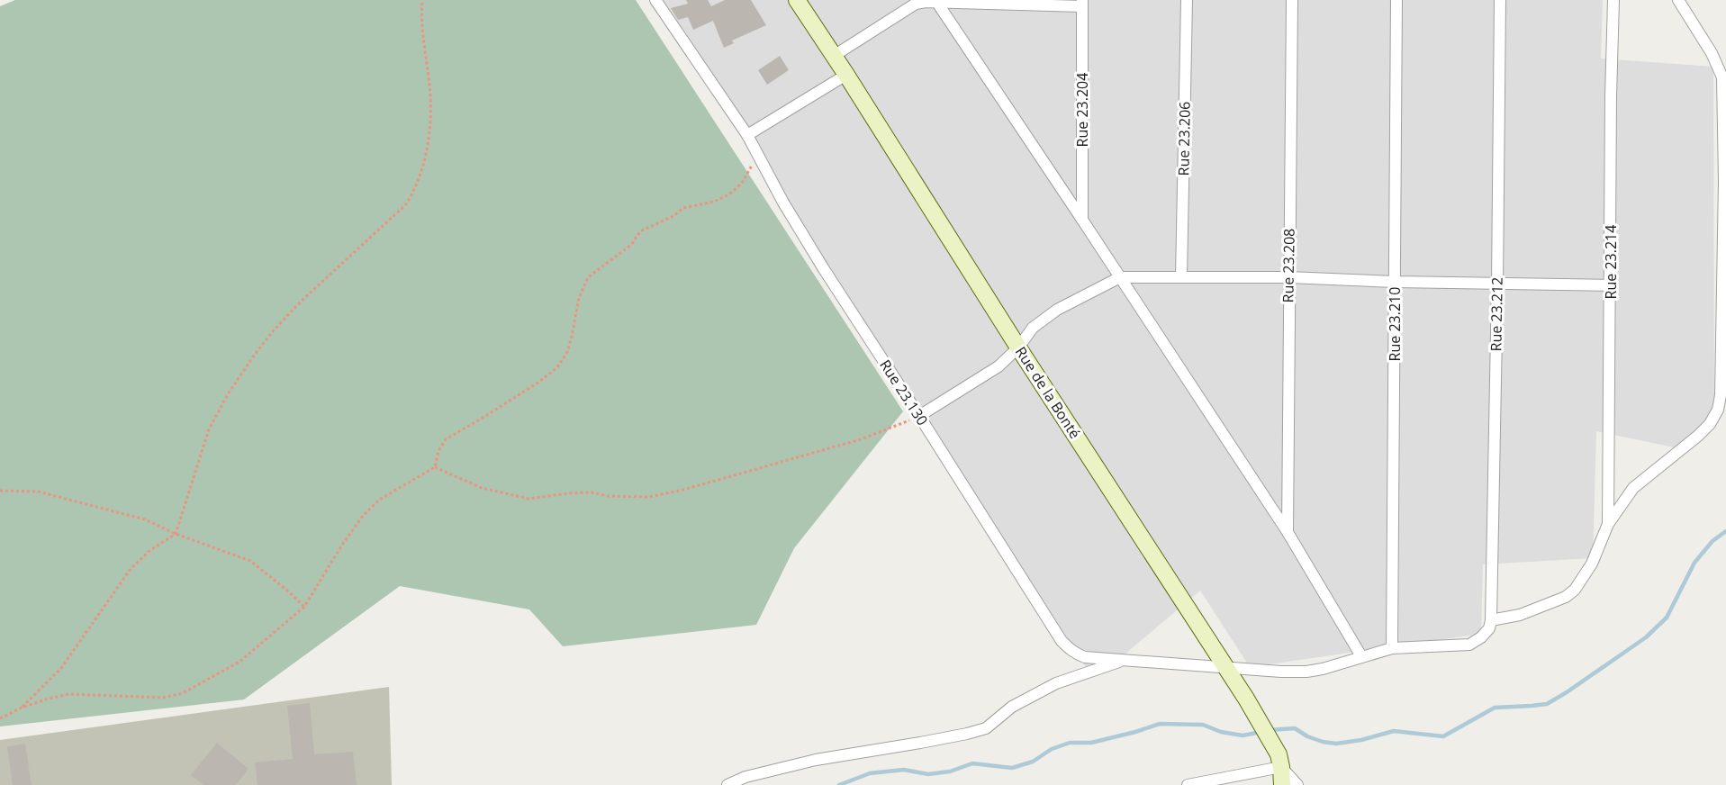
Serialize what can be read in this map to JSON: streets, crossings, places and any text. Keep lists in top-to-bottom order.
{
  "streets": {
    "street": [
      "Rue 23.204",
      "Rue 23.206",
      "Rue 23.214",
      "Rue 23.208",
      "Rue 23.212",
      "Rue 23.210",
      "Rue 23.130",
      "Rue de la Bonté"
    ]
  },
  "crossings": [
    ["Rue 23.212", "Rue 23.130"],
    ["Rue 23.210", "Rue 23.130"],
    ["Rue 23.130", "Rue de la Bonté"]
  ]
}
